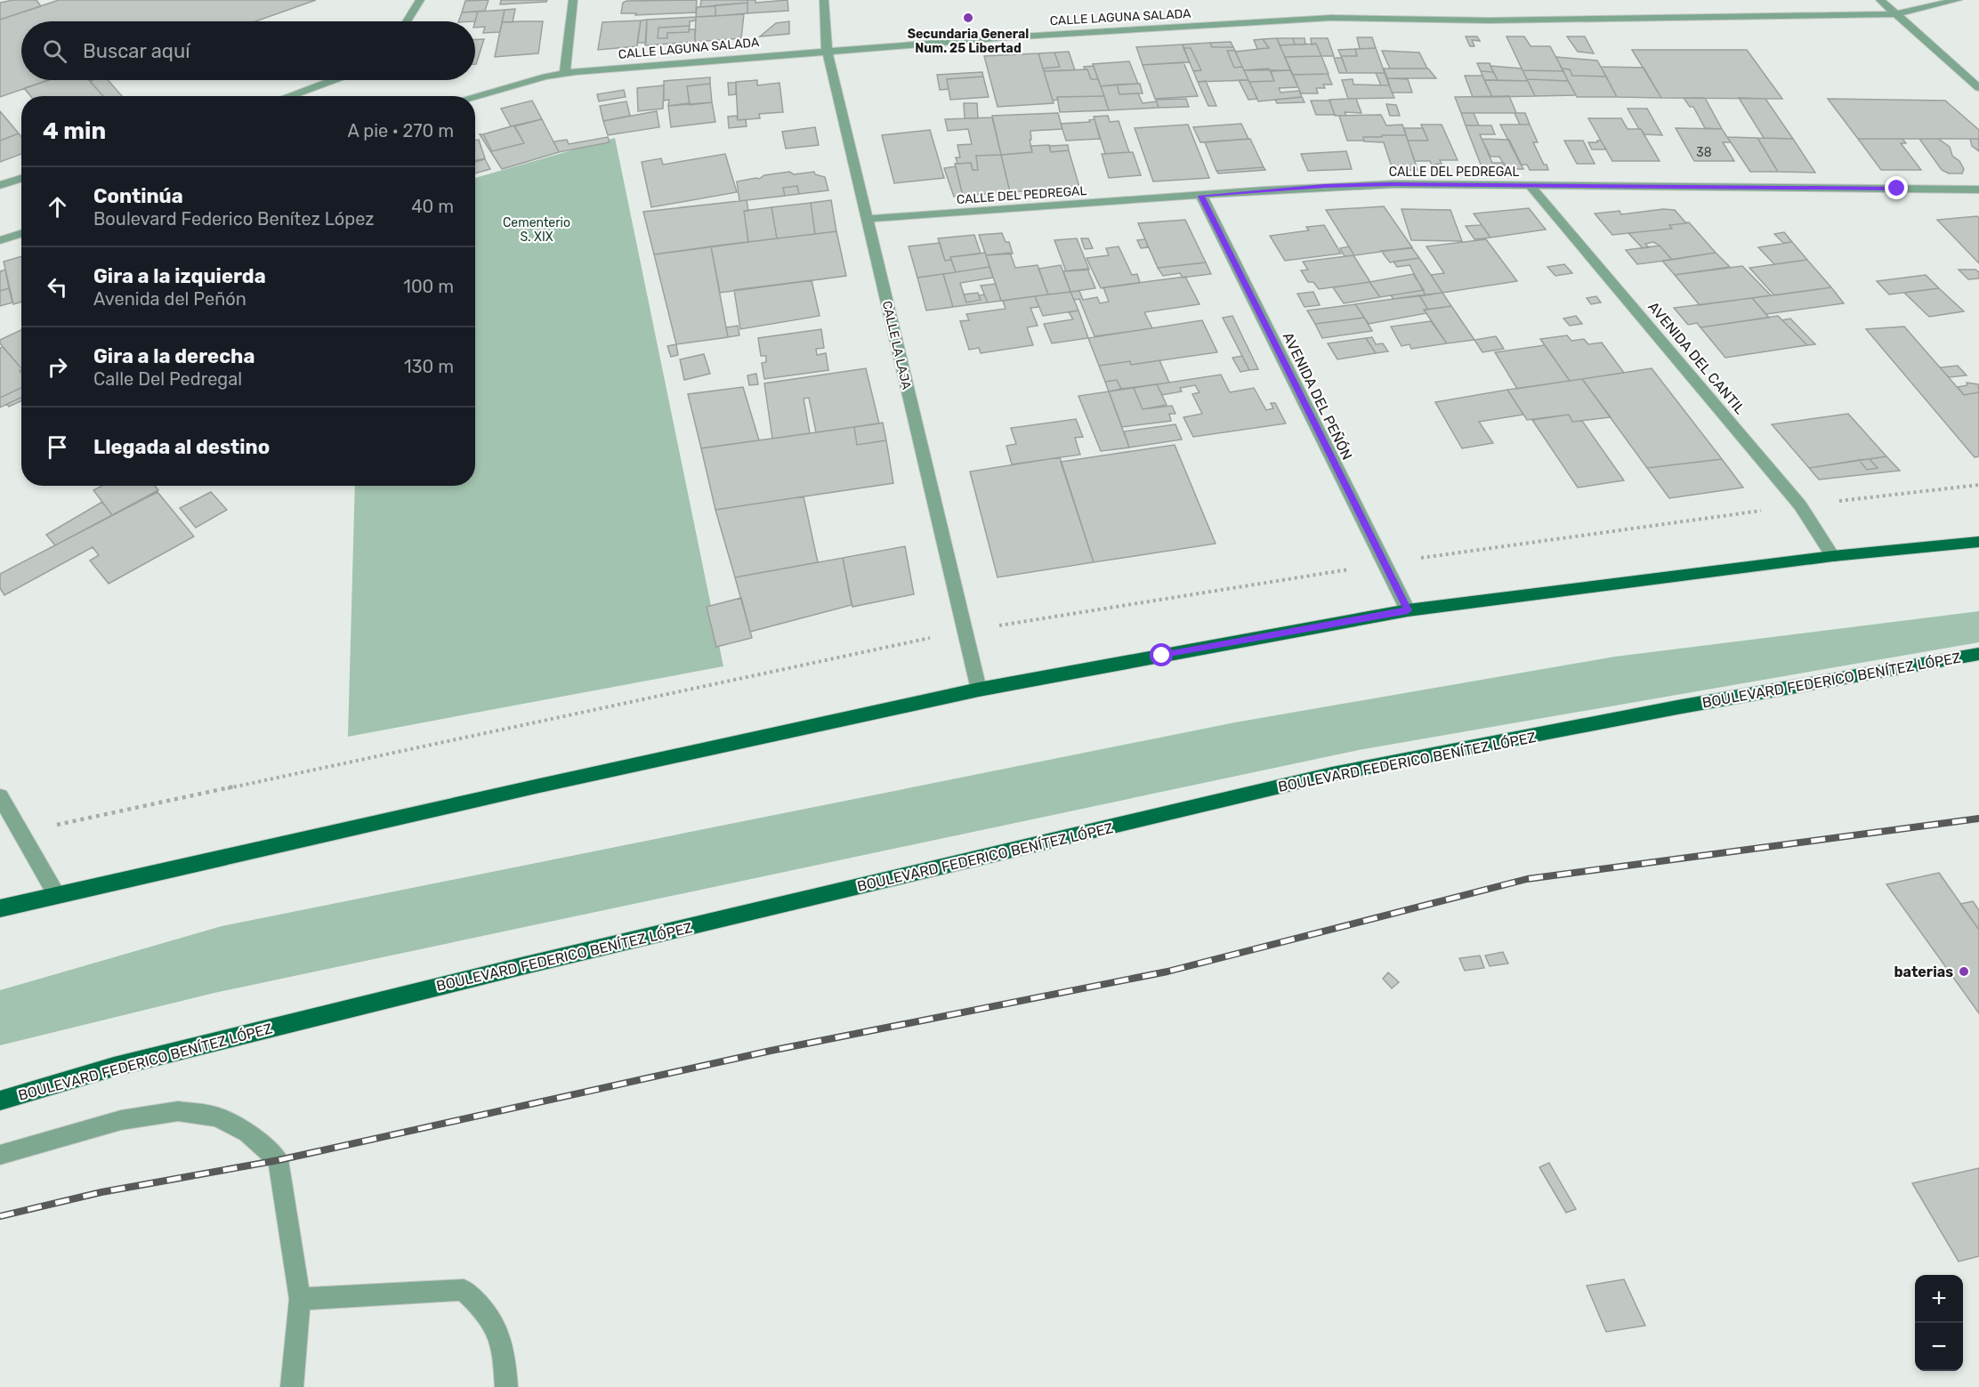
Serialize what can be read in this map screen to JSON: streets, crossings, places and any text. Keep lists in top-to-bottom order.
{
  "streets": {
    "main road": ["BOULEVARD FEDERICO BENÍTEZ LÓPEZ"],
    "street": [
      "CALLE LAGUNA SALADA",
      "CALLE DEL PEDREGAL",
      "CALLE LA LAJA",
      "AVENIDA DEL CANTIL",
      "AVENIDA DEL PEÑÓN"
    ]
  },
  "crossings": [
    ["CALLE LAGUNA SALADA", "CALLE LA LAJA"],
    ["CALLE DEL PEDREGAL", "CALLE LA LAJA"],
    ["CALLE DEL PEDREGAL", "AVENIDA DEL CANTIL"],
    ["CALLE DEL PEDREGAL", "AVENIDA DEL PEÑÓN"]
  ],
  "parks": ["Cementerio S. XIX"],
  "places": ["Secundaria General Num. 25 Libertad", "baterias"],
  "house_numbers": ["38"],
  "page": {
    "search": "Buscar aquí",
    "heading": ["4 min", "A pie · 270 m"],
    "list": [
      ["Continúa", "Boulevard Federico Benítez López", "40 m"],
      ["Gira a la izquierda", "Avenida del Peñón", "100 m"],
      ["Gira a la derecha", "Calle Del Pedregal", "130 m"],
      "Llegada al destino"
    ],
    "map_buttons": ["+", "−"]
  }
}
